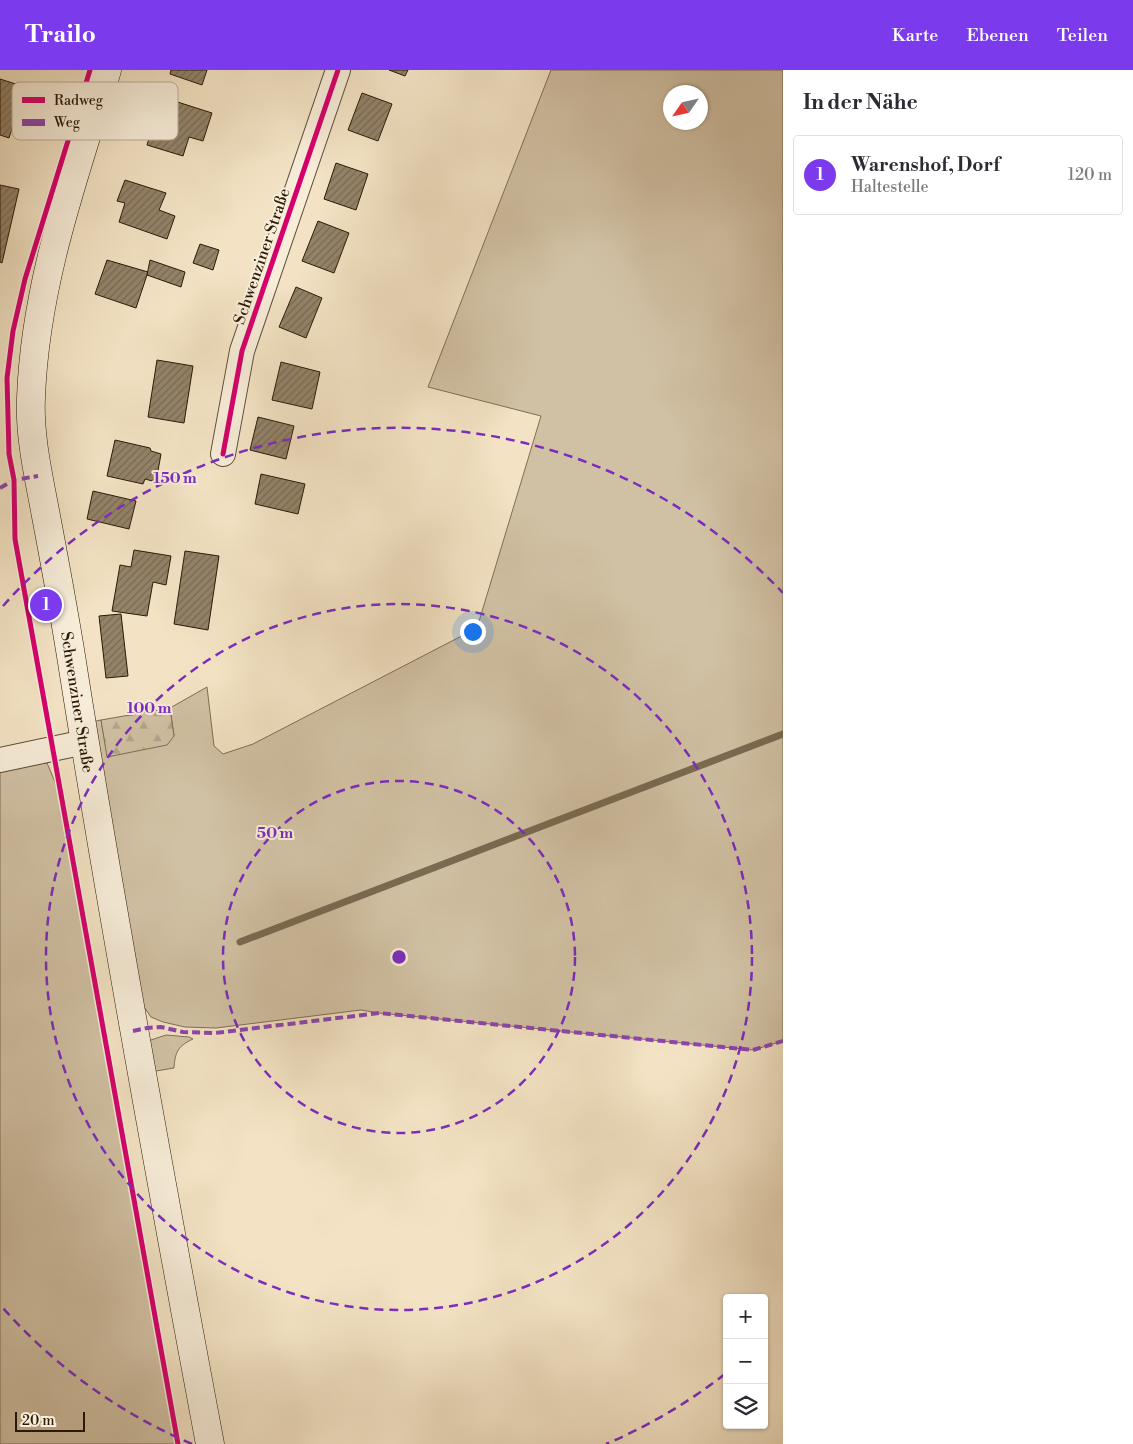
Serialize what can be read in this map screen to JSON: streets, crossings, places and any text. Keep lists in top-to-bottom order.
{
  "streets": {
    "main road": ["Schwenziner Straße"]
  },
  "legend": ["Radweg", "Weg"],
  "scale_bar": "20 m",
  "north": "bottom left",
  "page": {
    "header": "Trailo",
    "nav": ["Karte", "Ebenen", "Teilen"],
    "heading": "In der Nähe",
    "list": [
      {
        "mark": "1",
        "name": "Warenshof, Dorf",
        "note": "Haltestelle",
        "value": "120 m"
      }
    ],
    "pins": "1",
    "map_buttons": ["+", "−"],
    "scale": "20 m"
  },
  "rings": ["150 m", "100 m", "50 m"]
}
